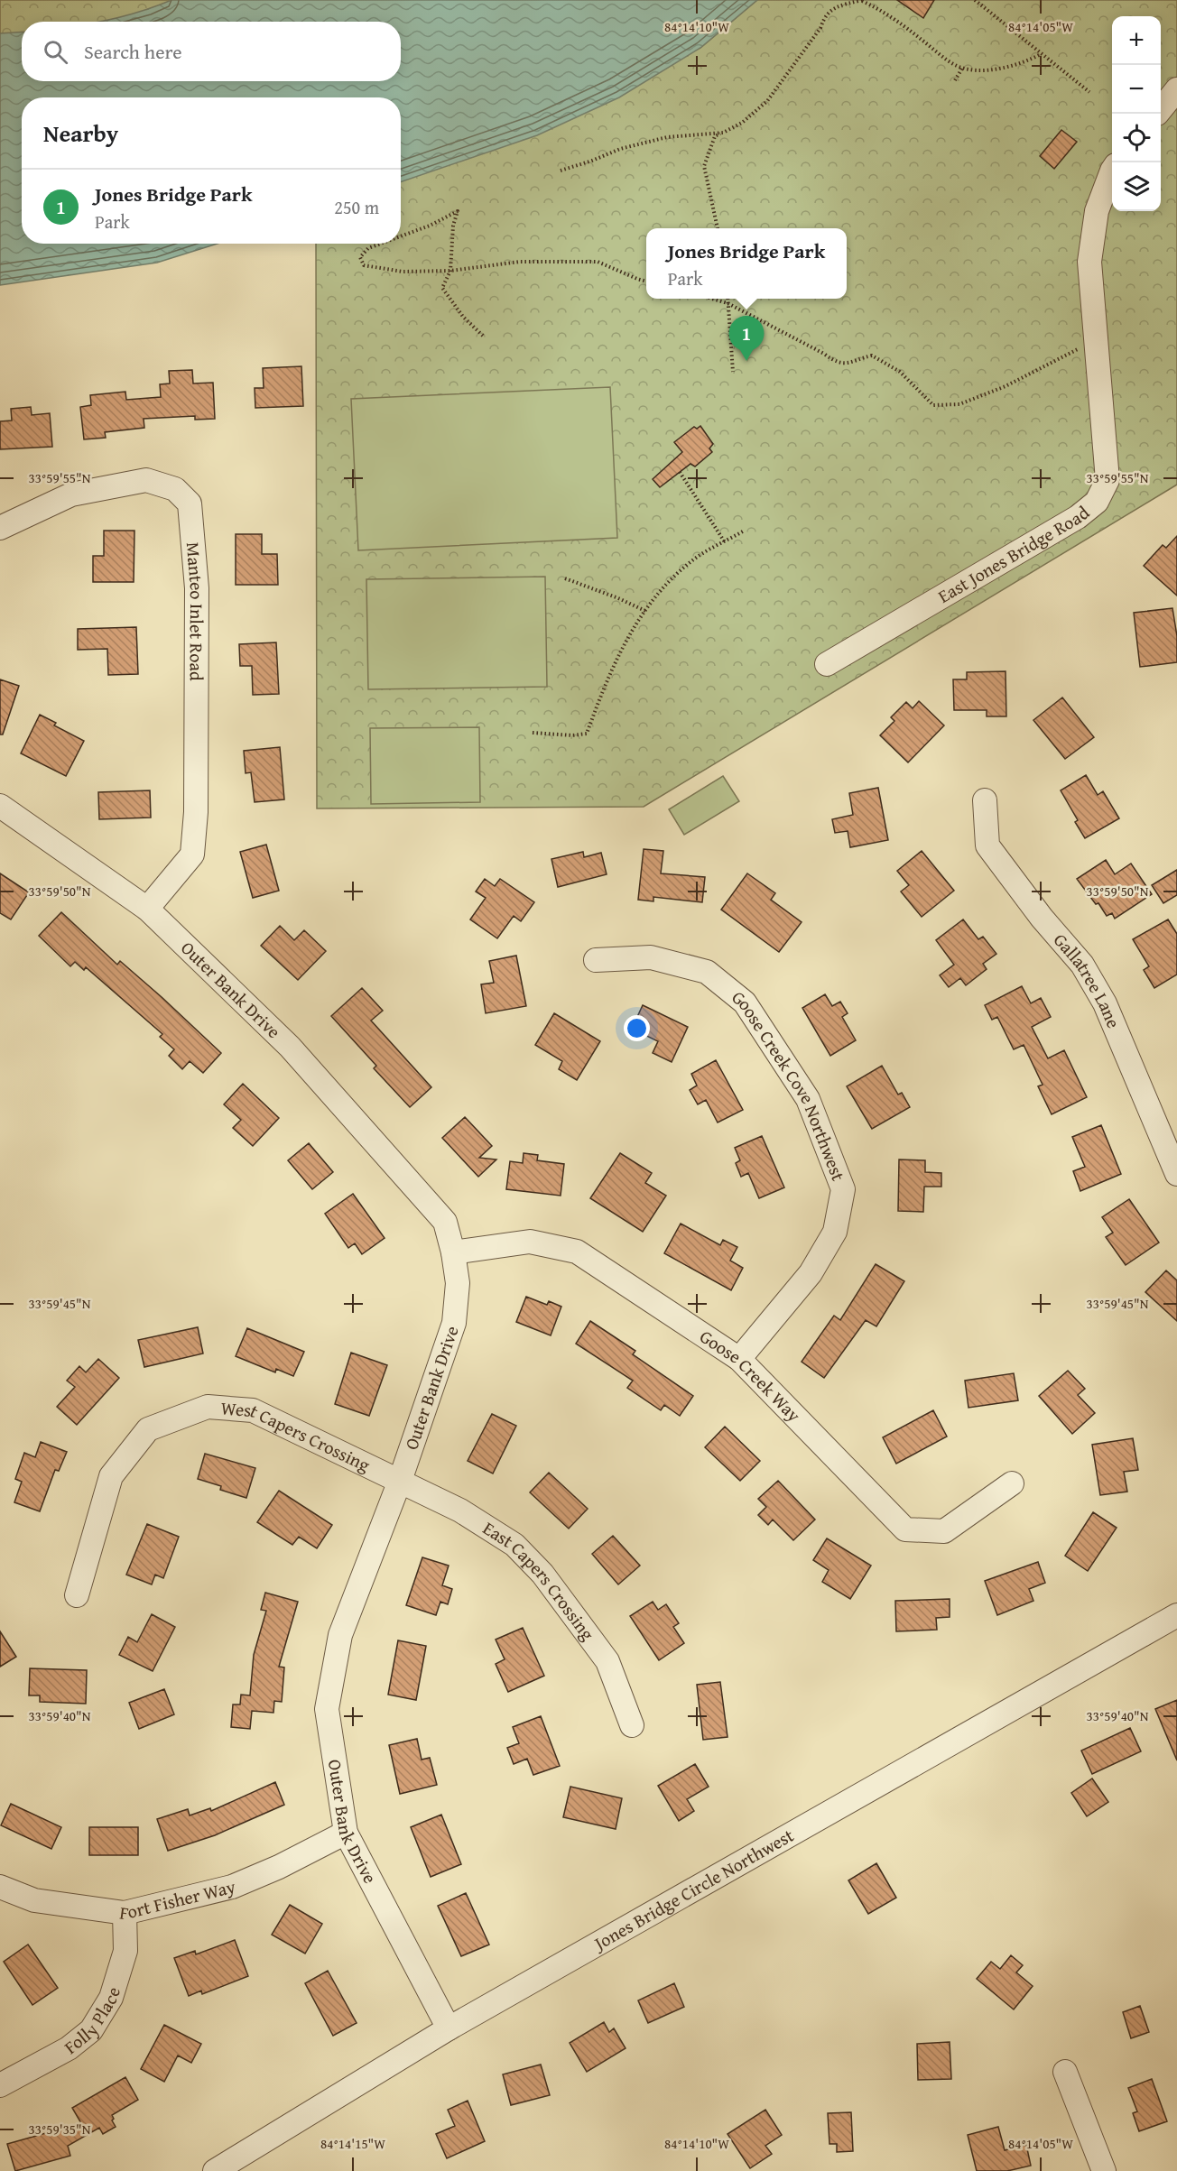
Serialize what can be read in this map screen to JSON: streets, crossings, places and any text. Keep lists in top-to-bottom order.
{
  "streets": {
    "street": [
      "East Jones Bridge Road",
      "Manteo Inlet Road",
      "Gallatree Lane",
      "Outer Bank Drive",
      "Goose Creek Cove Northwest",
      "Goose Creek Way",
      "West Capers Crossing",
      "East Capers Crossing",
      "Jones Bridge Circle Northwest",
      "Fort Fisher Way",
      "Folly Place"
    ]
  },
  "crossings": [
    ["Manteo Inlet Road", "Outer Bank Drive"],
    ["Outer Bank Drive", "Goose Creek Way"],
    ["Outer Bank Drive", "West Capers Crossing"],
    ["Outer Bank Drive", "East Capers Crossing"],
    ["Outer Bank Drive", "Jones Bridge Circle Northwest"],
    ["Outer Bank Drive", "Fort Fisher Way"],
    ["Goose Creek Cove Northwest", "Goose Creek Way"],
    ["West Capers Crossing", "East Capers Crossing"],
    ["Fort Fisher Way", "Folly Place"]
  ],
  "page": {
    "map_buttons": ["+", "−"],
    "search": "Search here",
    "heading": "Nearby",
    "list": [
      {
        "mark": "1",
        "name": "Jones Bridge Park",
        "note": "Park",
        "value": "250 m"
      }
    ],
    "popup": ["Jones Bridge Park", "Park"],
    "pins": "1"
  },
  "coordinates": [
    "84°14'10\"W",
    "84°14'05\"W",
    "33°59'55\"N",
    "33°59'50\"N",
    "33°59'45\"N",
    "33°59'40\"N",
    "33°59'35\"N",
    "84°14'15\"W"
  ]
}
